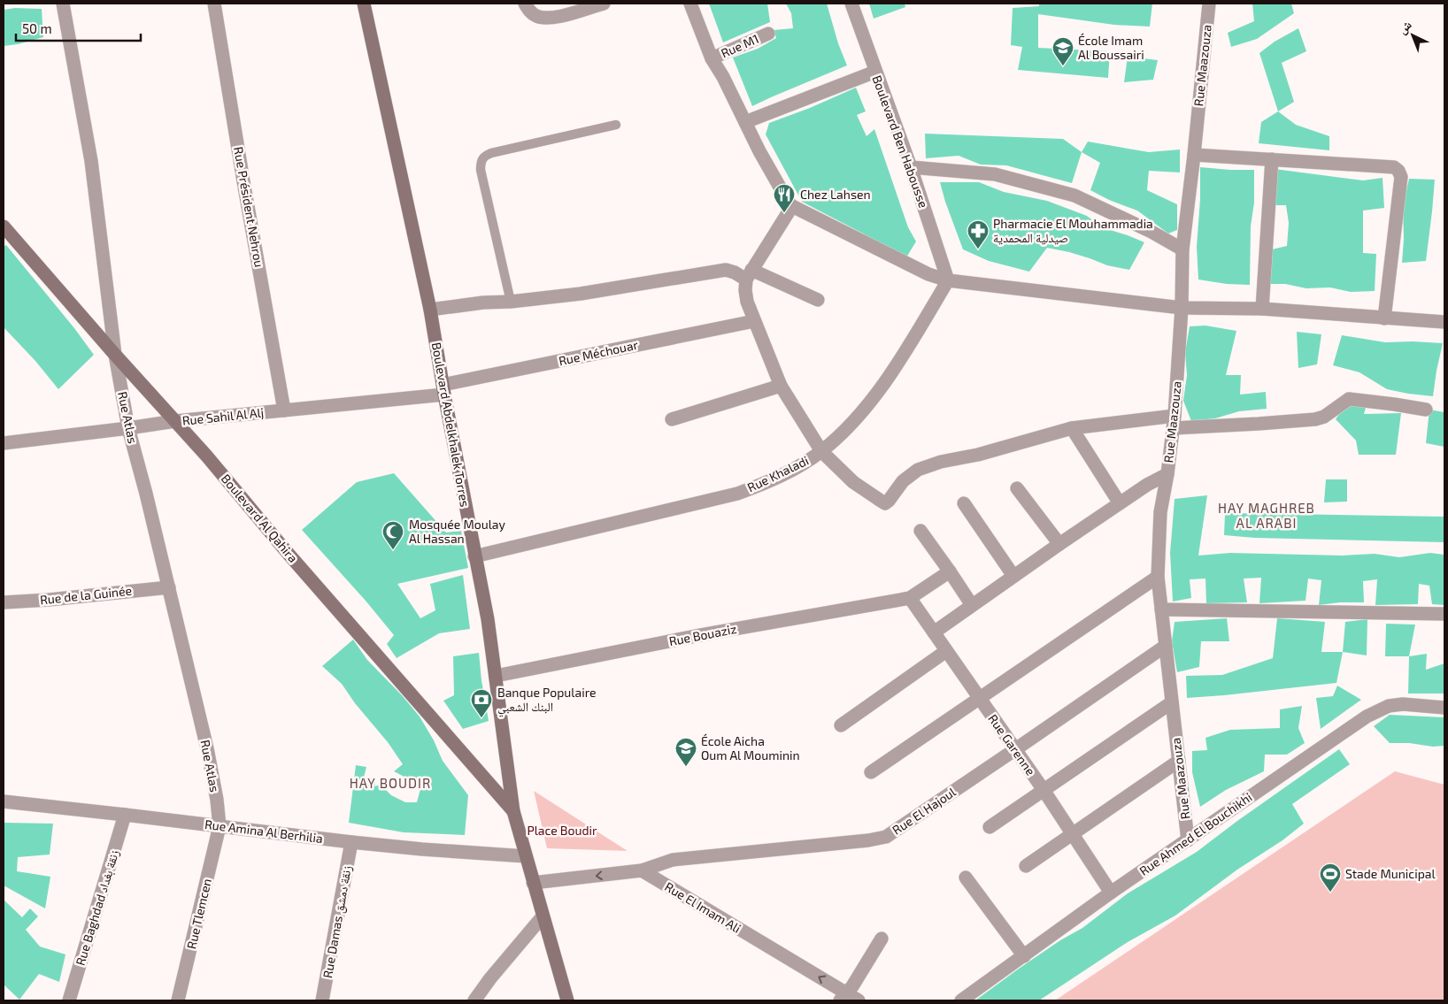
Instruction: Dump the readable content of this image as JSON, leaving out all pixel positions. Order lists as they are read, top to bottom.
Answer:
{
  "streets": {
    "main road": ["Boulevard Abdelkhalek Torres", "Boulevard Al Qahira"],
    "street": [
      "Rue M1",
      "Rue Maazouza",
      "Boulevard Ben Habousse",
      "Rue Président Nehrou",
      "Rue Méchouar",
      "Rue Sahil Al Alj",
      "Rue Atlas",
      "Rue Khaladi",
      "Rue de la Guinée",
      "Rue Bouaziz",
      "Rue Garenne",
      "Rue El Hajoul",
      "Rue Amina Al Berhilia",
      "Rue Ahmed El Bouchikhi",
      "Rue Baghdad زنقة بغداد",
      "Rue El Imam Ali",
      "Rue Tlemcen",
      "Rue Damas زنقة دمشق"
    ]
  },
  "crossings": [
    ["Rue Maazouza", "Rue El Hajoul"],
    ["Rue Maazouza", "Rue Ahmed El Bouchikhi"],
    ["Boulevard Ben Habousse", "Rue Khaladi"],
    ["Rue Président Nehrou", "Rue Sahil Al Alj"],
    ["Rue Méchouar", "Rue Sahil Al Alj"],
    ["Rue Méchouar", "Boulevard Abdelkhalek Torres"],
    ["Rue Sahil Al Alj", "Rue Atlas"],
    ["Rue Sahil Al Alj", "Boulevard Abdelkhalek Torres"],
    ["Rue Sahil Al Alj", "Boulevard Al Qahira"],
    ["Rue Atlas", "Boulevard Al Qahira"],
    ["Rue Atlas", "Rue de la Guinée"],
    ["Rue Atlas", "Rue Amina Al Berhilia"],
    ["Rue Atlas", "Rue Tlemcen"],
    ["Boulevard Abdelkhalek Torres", "Rue Khaladi"],
    ["Boulevard Abdelkhalek Torres", "Boulevard Al Qahira"],
    ["Boulevard Abdelkhalek Torres", "Rue Bouaziz"],
    ["Boulevard Abdelkhalek Torres", "Rue Amina Al Berhilia"],
    ["Rue Bouaziz", "Rue Garenne"],
    ["Rue Garenne", "Rue El Hajoul"],
    ["Rue Garenne", "Rue Ahmed El Bouchikhi"],
    ["Rue El Hajoul", "Rue El Imam Ali"],
    ["Rue Amina Al Berhilia", "Rue Baghdad زنقة بغداد"],
    ["Rue Amina Al Berhilia", "Rue Tlemcen"],
    ["Rue Amina Al Berhilia", "Rue Damas زنقة دمشق"]
  ],
  "one_way": ["Rue El Imam Ali"],
  "districts": ["HAY MAGHREB AL ARABI", "HAY BOUDIR"],
  "parks": ["Place Boudir"],
  "places": {
    "school or university": ["École Imam Al Boussairi", "École Aicha Oum Al Mouminin"],
    "restaurant": ["Chez Lahsen"],
    "pharmacy": ["Pharmacie El Mouhammadia صيدلية المحمدية"],
    "mosque": ["Mosquée Moulay Al Hassan"],
    "bank": ["Banque Populaire البنك الشعبي"],
    "sports": ["Stade Municipal"]
  },
  "scale_bar": "50 m",
  "north": "top left"
}
